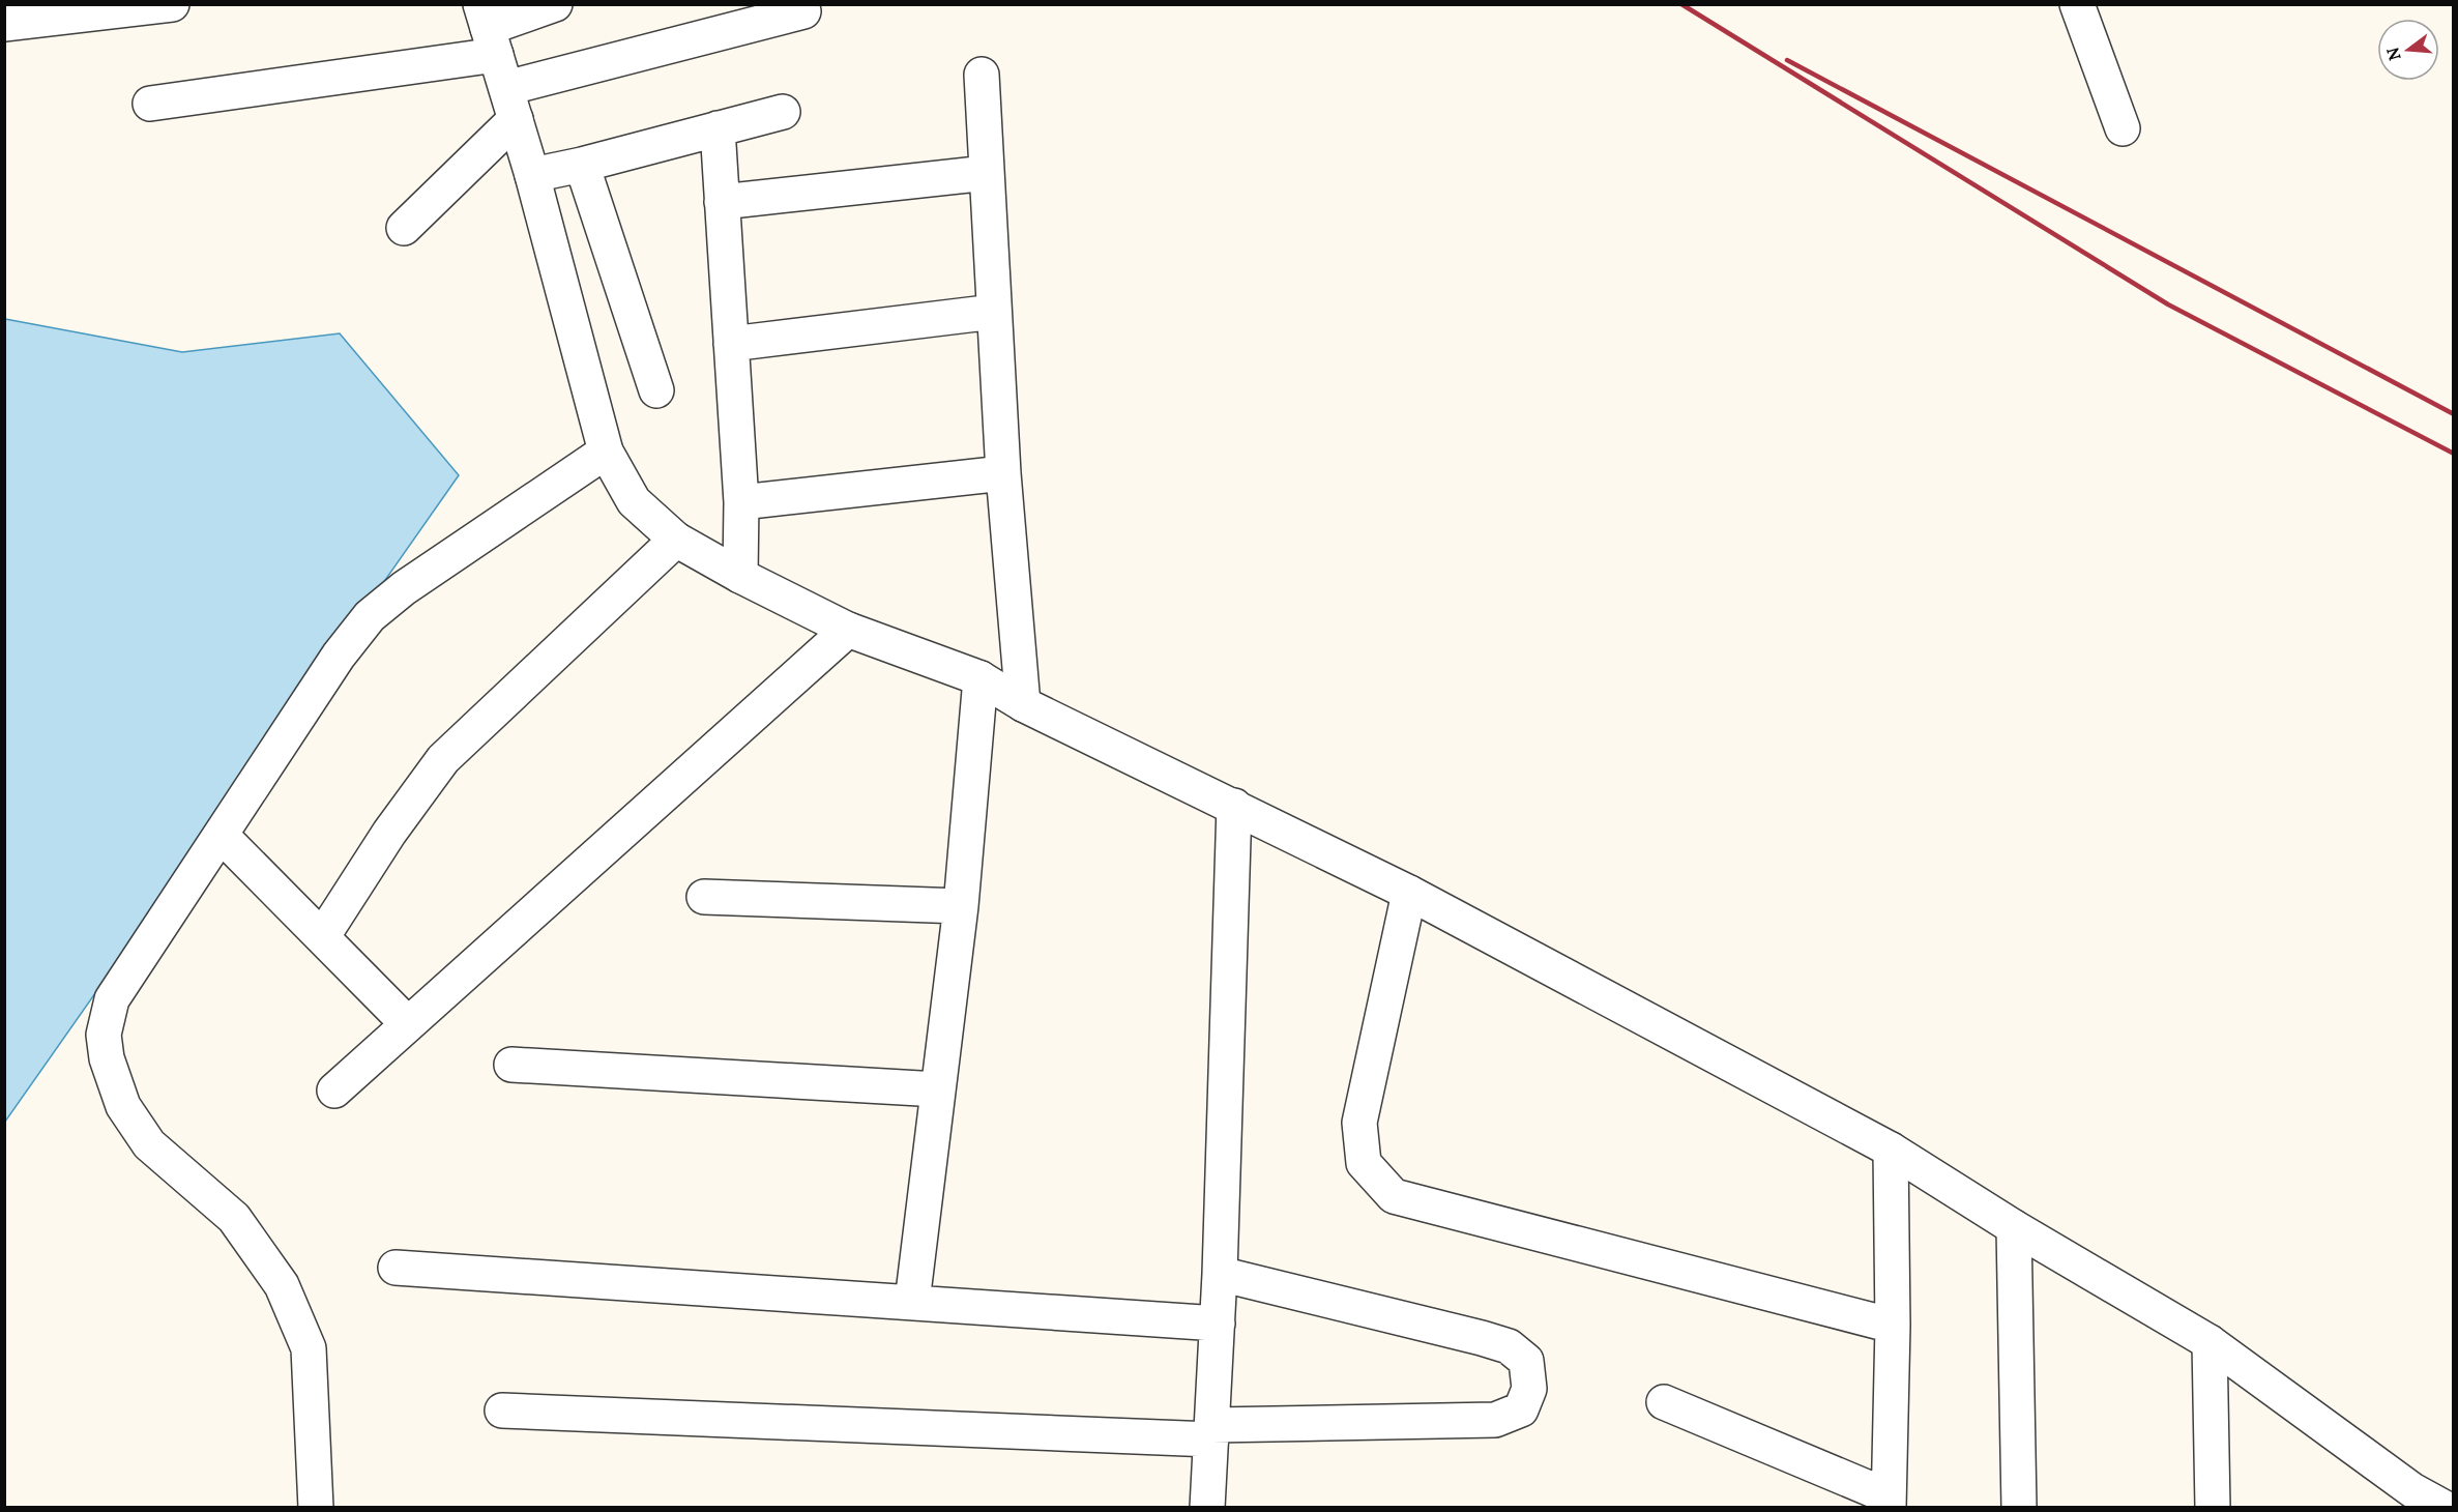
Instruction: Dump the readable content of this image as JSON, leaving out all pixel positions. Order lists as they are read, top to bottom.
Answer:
{
  "north": "left"
}
